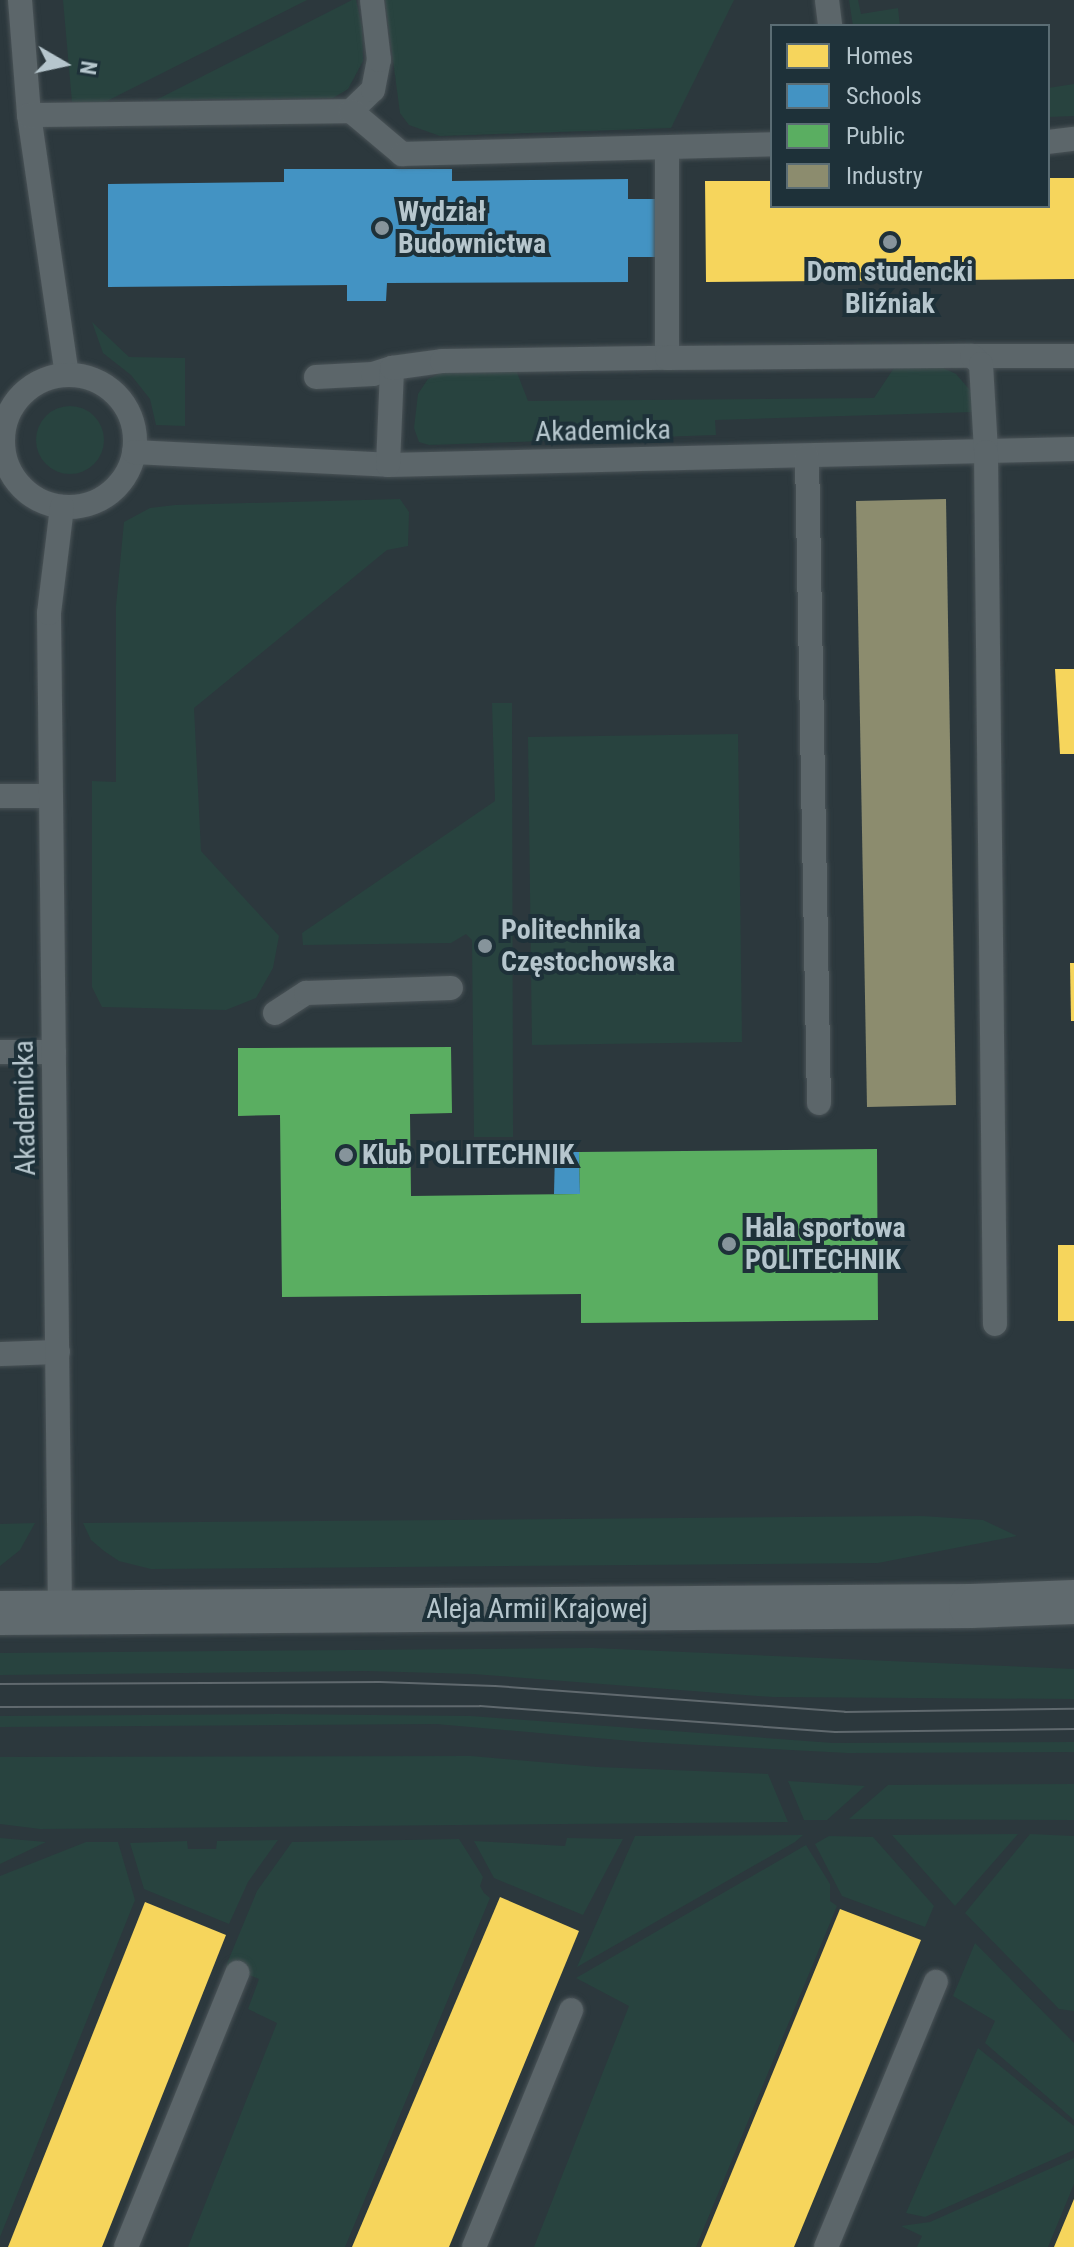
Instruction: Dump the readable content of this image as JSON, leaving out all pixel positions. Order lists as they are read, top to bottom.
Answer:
{
  "streets": {
    "main road": ["Aleja Armii Krajowej"],
    "lane": ["Akademicka"]
  },
  "crossings": [
    ["Akademicka", "Aleja Armii Krajowej"]
  ],
  "places": [
    "Wydział Budownictwa",
    "Dom studencki Bliźniak",
    "Politechnika Częstochowska",
    "Klub POLITECHNIK",
    "Hala sportowa POLITECHNIK"
  ],
  "legend": [
    "Homes",
    "Schools",
    "Public",
    "Industry"
  ],
  "north": "right"
}
